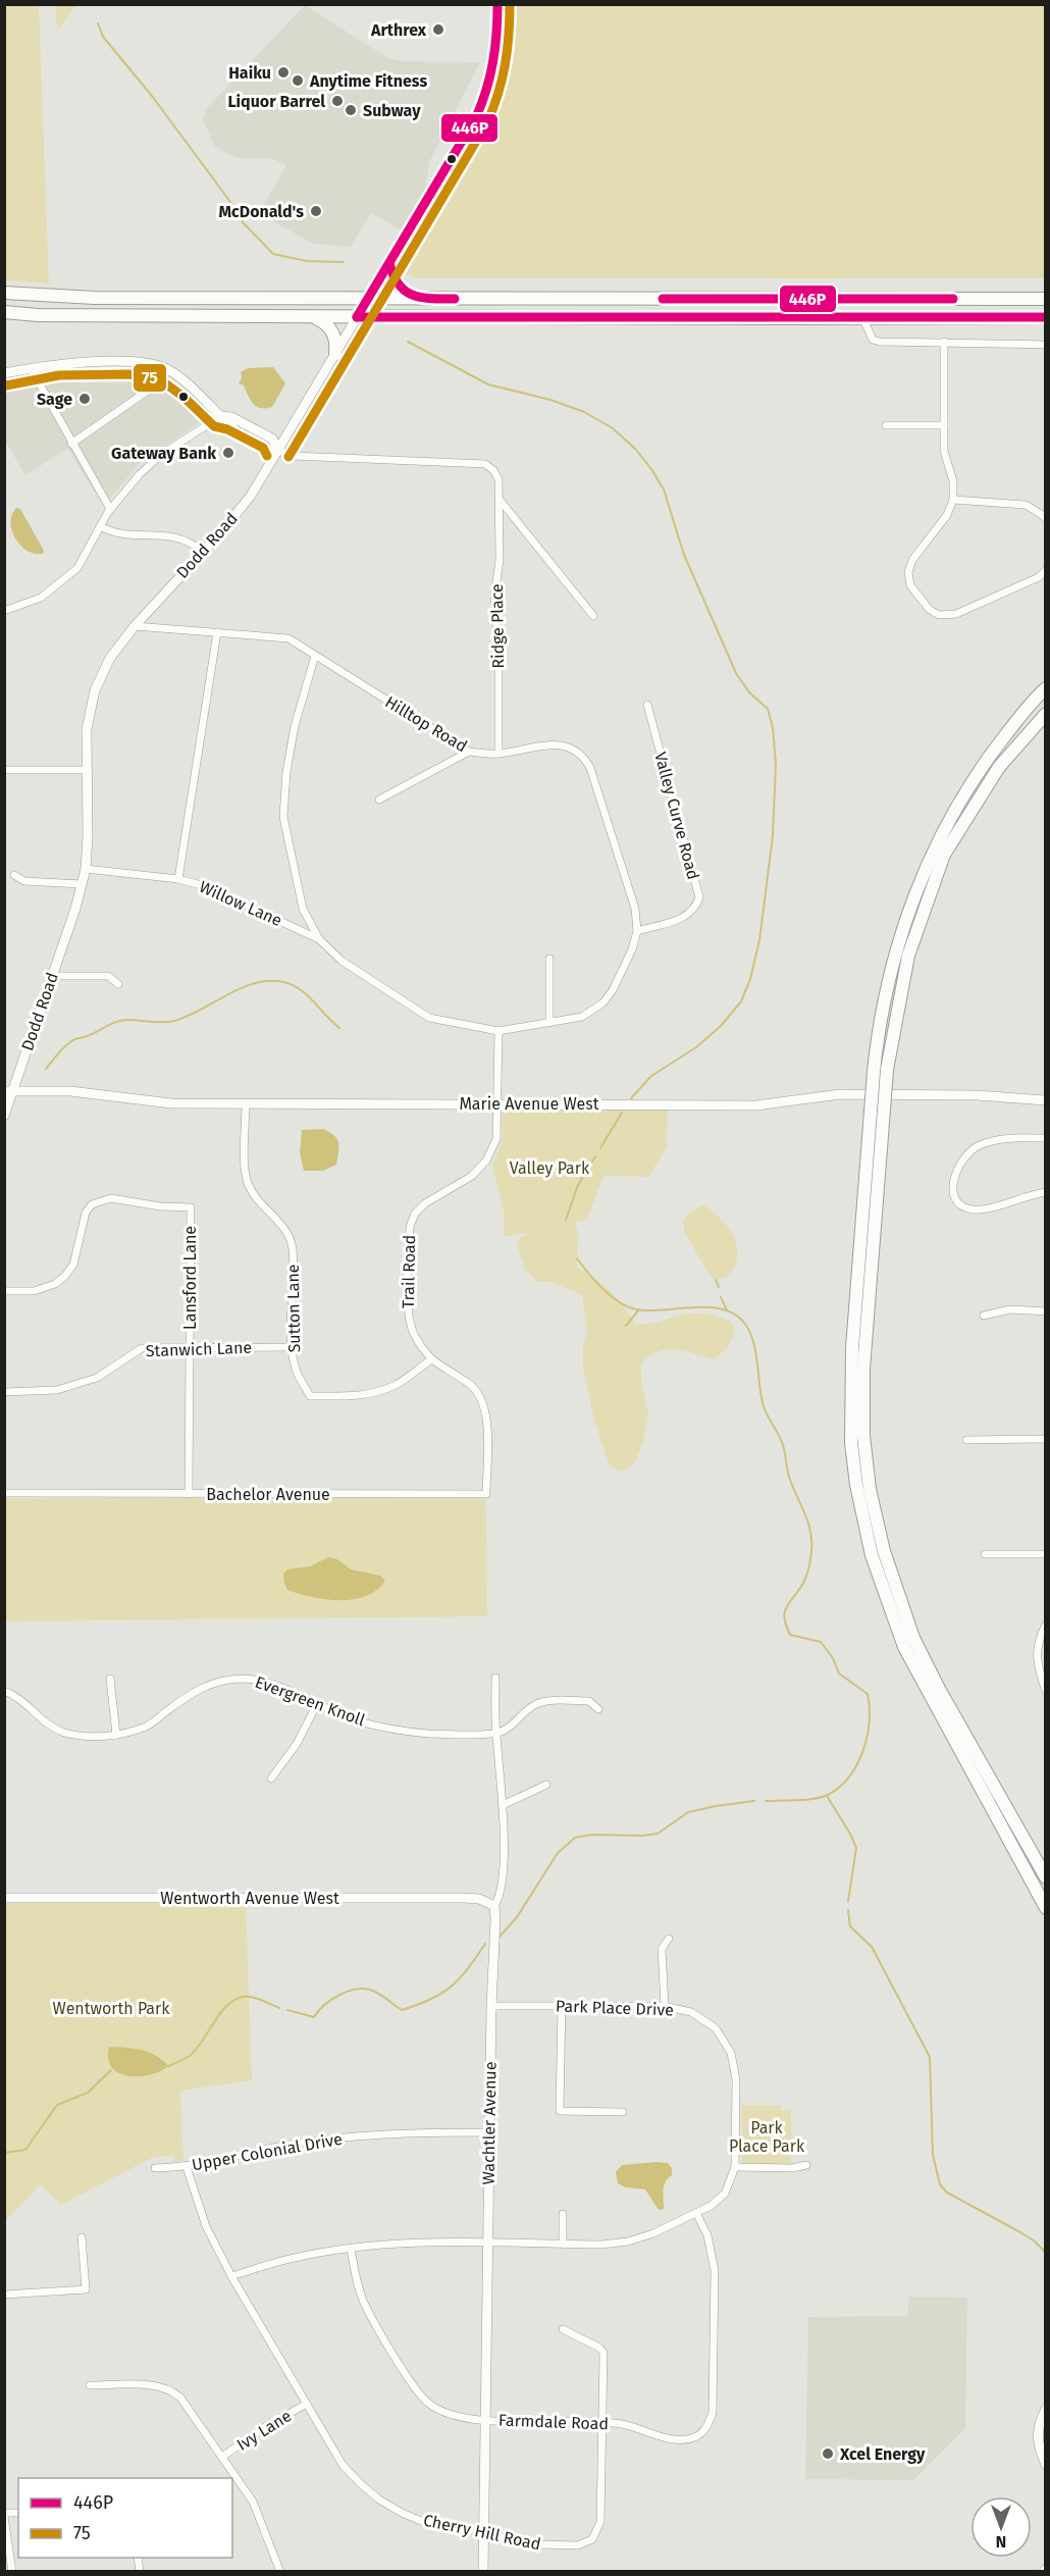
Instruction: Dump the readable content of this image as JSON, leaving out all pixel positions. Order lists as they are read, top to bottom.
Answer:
{
  "streets": {
    "street": [
      "Dodd Road",
      "Ridge Place",
      "Hilltop Road",
      "Valley Curve Road",
      "Willow Lane",
      "Marie Avenue West",
      "Trail Road",
      "Lansford Lane",
      "Sutton Lane",
      "Stanwich Lane",
      "Bachelor Avenue",
      "Evergreen Knoll",
      "Wentworth Avenue West",
      "Park Place Drive",
      "Wachtler Avenue",
      "Upper Colonial Drive",
      "Farmdale Road",
      "Ivy Lane",
      "Cherry Hill Road"
    ]
  },
  "crossings": [
    ["Dodd Road", "Ridge Place"],
    ["Dodd Road", "Hilltop Road"],
    ["Dodd Road", "Willow Lane"],
    ["Dodd Road", "Marie Avenue West"],
    ["Ridge Place", "Hilltop Road"],
    ["Hilltop Road", "Valley Curve Road"],
    ["Marie Avenue West", "Trail Road"],
    ["Marie Avenue West", "Sutton Lane"],
    ["Trail Road", "Sutton Lane"],
    ["Trail Road", "Bachelor Avenue"],
    ["Lansford Lane", "Stanwich Lane"],
    ["Lansford Lane", "Bachelor Avenue"],
    ["Sutton Lane", "Stanwich Lane"],
    ["Evergreen Knoll", "Wachtler Avenue"],
    ["Wentworth Avenue West", "Wachtler Avenue"],
    ["Park Place Drive", "Wachtler Avenue"],
    ["Park Place Drive", "Farmdale Road"],
    ["Park Place Drive", "Cherry Hill Road"],
    ["Wachtler Avenue", "Upper Colonial Drive"],
    ["Wachtler Avenue", "Farmdale Road"],
    ["Wachtler Avenue", "Cherry Hill Road"],
    ["Upper Colonial Drive", "Cherry Hill Road"],
    ["Farmdale Road", "Cherry Hill Road"],
    ["Ivy Lane", "Cherry Hill Road"]
  ],
  "parks": ["Valley Park", "Wentworth Park", "Park Place Park"],
  "places": [
    "Arthrex",
    "Haiku",
    "Anytime Fitness",
    "Liquor Barrel",
    "Subway",
    "McDonald's",
    "Sage",
    "Gateway Bank",
    "Xcel Energy"
  ],
  "lines": ["transit line 446P", "transit line 75"],
  "legend": ["446P", "75"],
  "north": "bottom"
}
